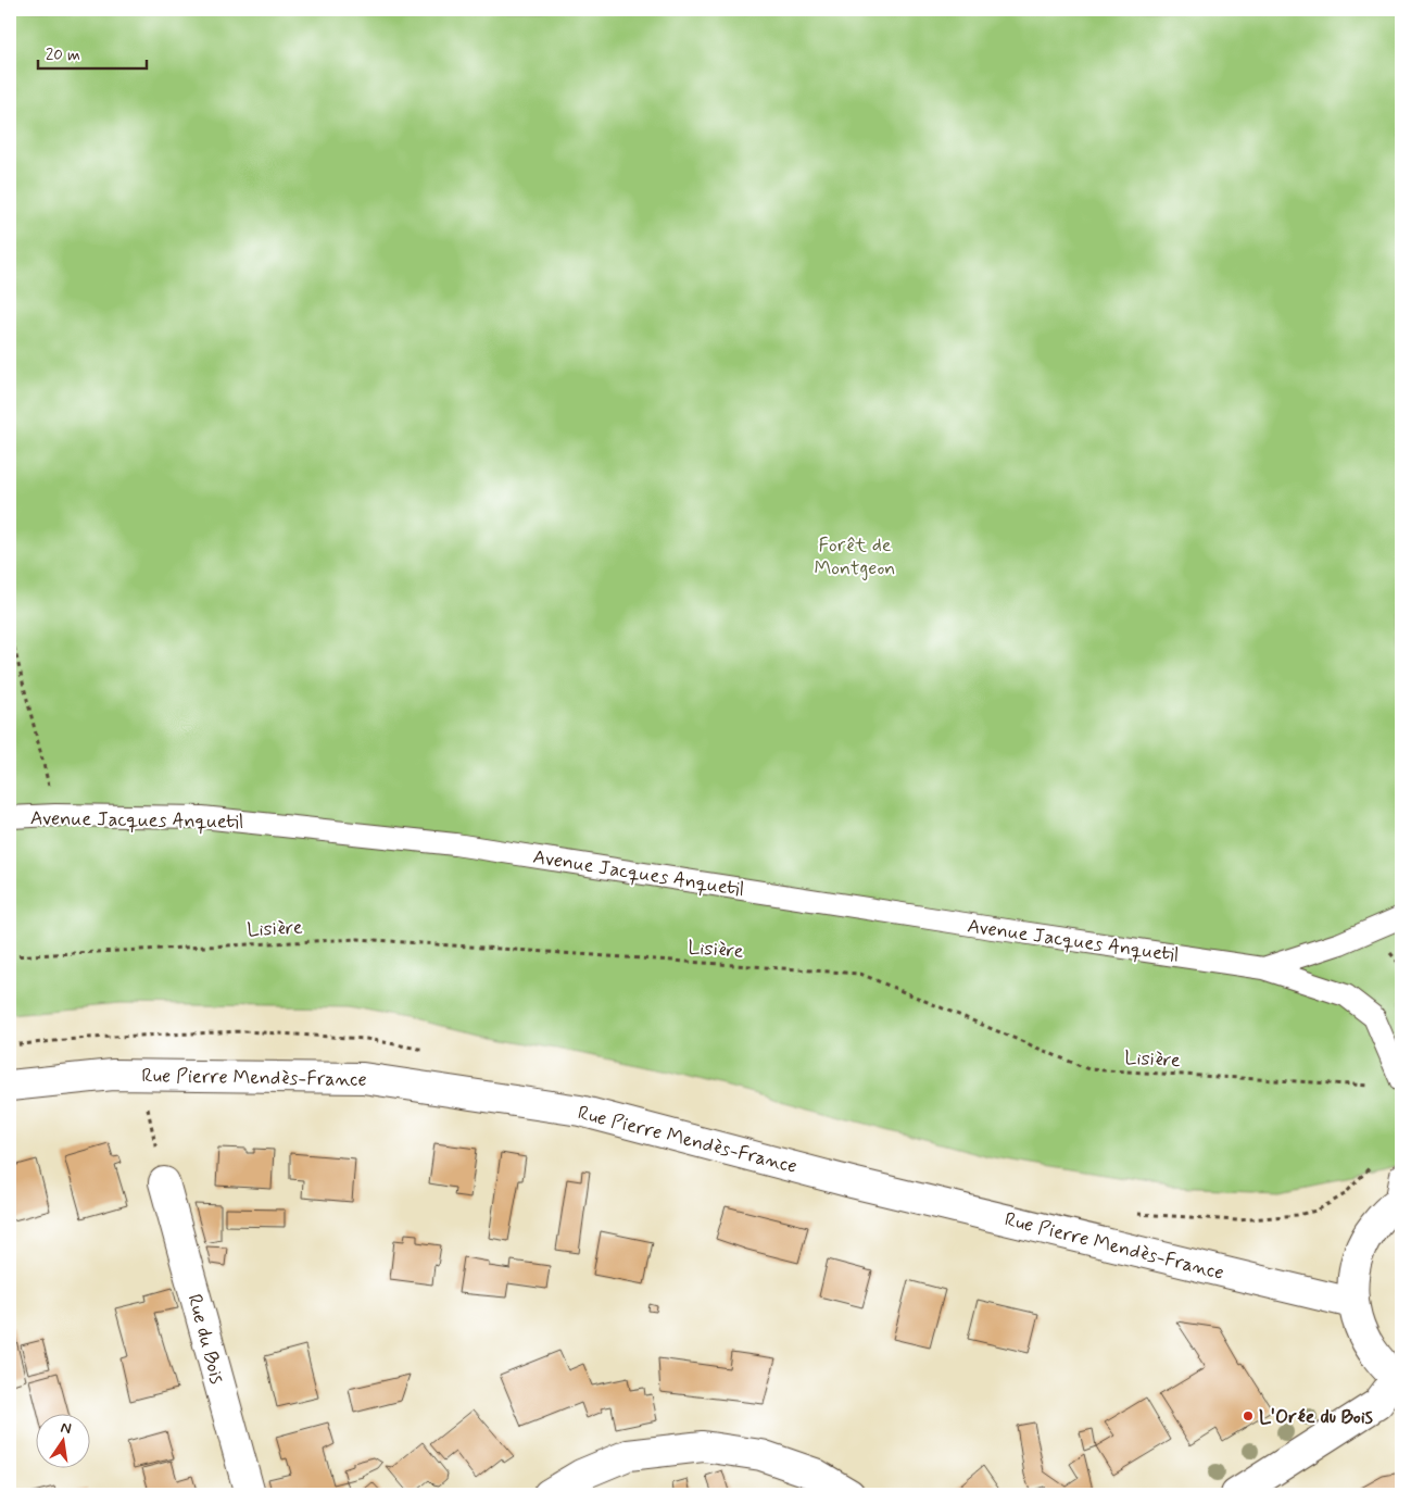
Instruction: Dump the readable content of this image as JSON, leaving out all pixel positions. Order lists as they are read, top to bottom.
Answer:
{
  "streets": {
    "main road": ["Rue Pierre Mendès-France", "Rue du Bois"],
    "lane": ["Avenue Jacques Anquetil"],
    "path": ["Lisière"]
  },
  "parks": ["Forêt de Montgeon"],
  "places": ["L'Orée du Bois"],
  "scale_bar": "20 m",
  "north": "top"
}
